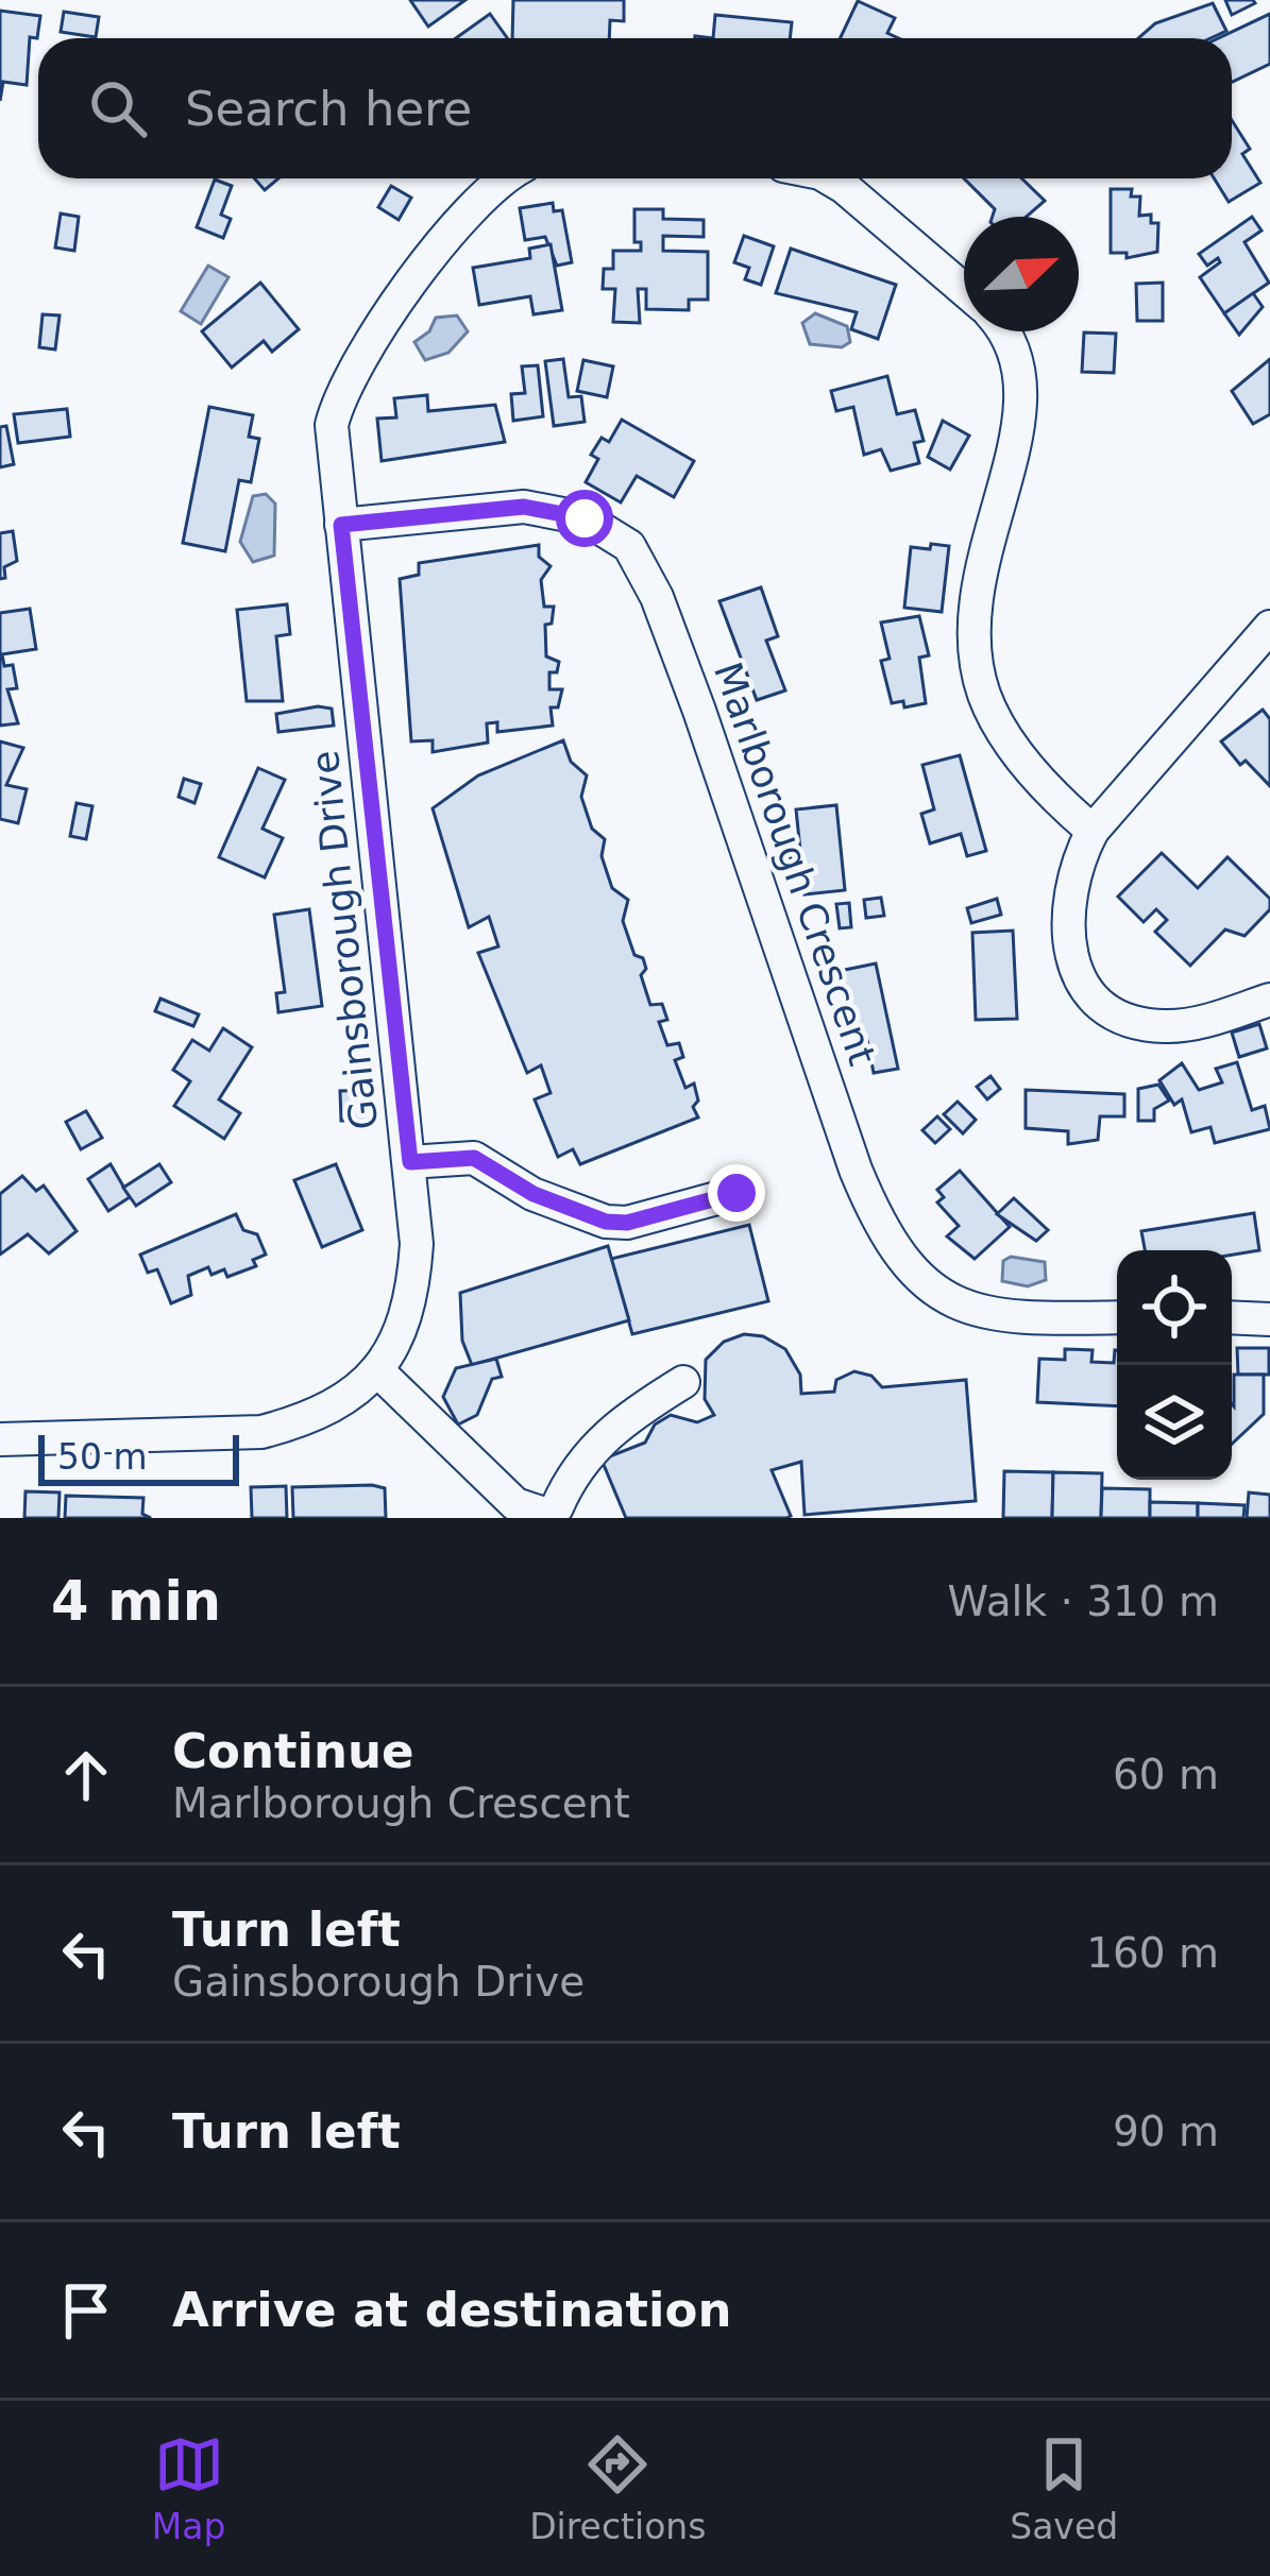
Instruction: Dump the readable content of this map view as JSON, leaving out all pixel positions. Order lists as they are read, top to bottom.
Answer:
{
  "streets": {
    "street": ["Marlborough Crescent", "Gainsborough Drive"]
  },
  "crossings": [
    ["Marlborough Crescent", "Gainsborough Drive"]
  ],
  "scale_bar": "50 m",
  "north": "top right",
  "page": {
    "search": "Search here",
    "scale": "50 m",
    "heading": ["4 min", "Walk · 310 m"],
    "list": [
      ["Continue", "Marlborough Crescent", "60 m"],
      ["Turn left", "Gainsborough Drive", "160 m"],
      ["Turn left", "90 m"],
      "Arrive at destination"
    ],
    "nav": ["Map", "Directions", "Saved"]
  }
}
